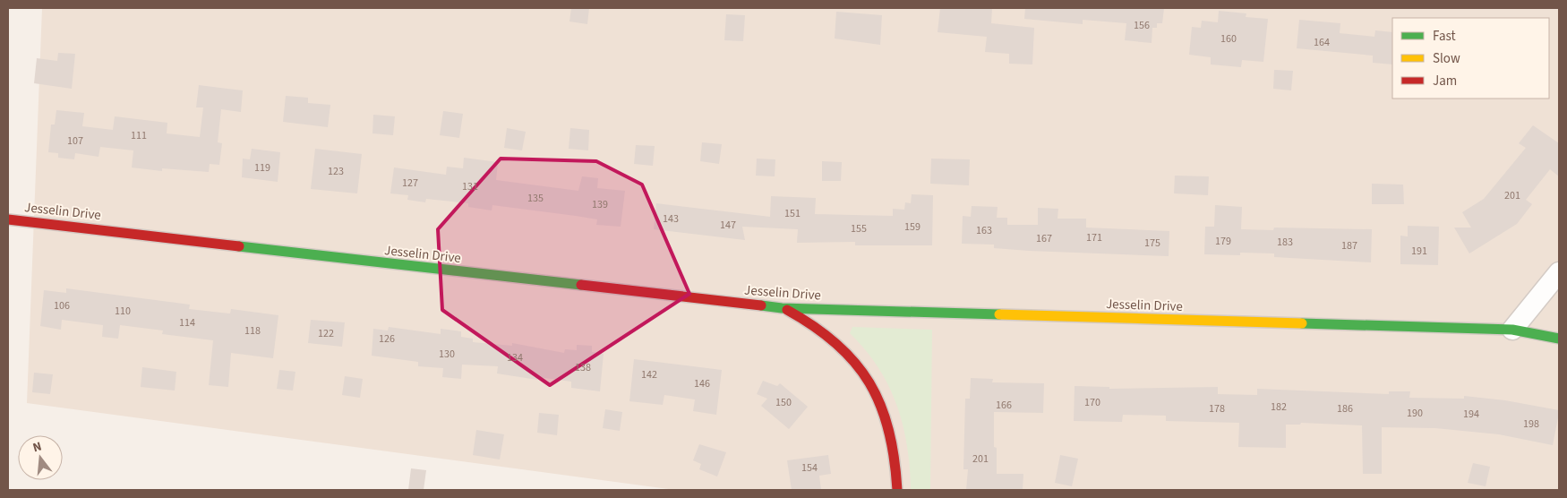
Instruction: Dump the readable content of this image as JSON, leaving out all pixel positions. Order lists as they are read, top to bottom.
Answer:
{
  "streets": {
    "street": ["Jesselin Drive"]
  },
  "house_numbers": [
    "156",
    "160",
    "164",
    "111",
    "107",
    "119",
    "123",
    "127",
    "131",
    "201",
    "135",
    "139",
    "151",
    "143",
    "147",
    "159",
    "155",
    "163",
    "171",
    "167",
    "179",
    "183",
    "175",
    "187",
    "191",
    "106",
    "110",
    "114",
    "118",
    "122",
    "126",
    "130",
    "134",
    "138",
    "142",
    "146",
    "150",
    "170",
    "166",
    "182",
    "178",
    "186",
    "190",
    "194",
    "198",
    "201",
    "154"
  ],
  "legend": ["Fast", "Slow", "Jam"],
  "north": "top"
}
